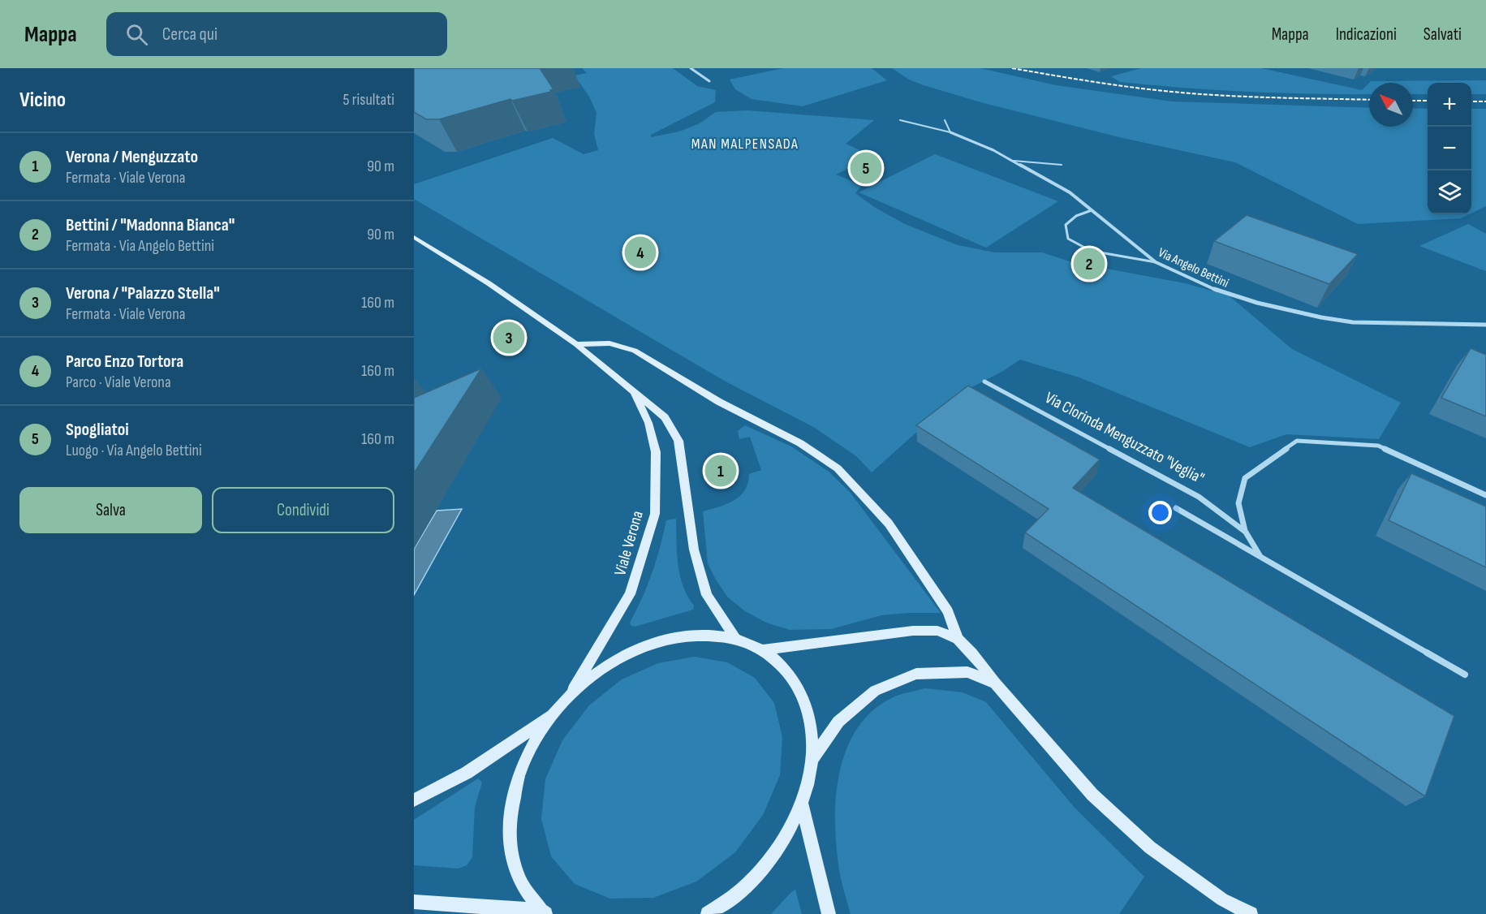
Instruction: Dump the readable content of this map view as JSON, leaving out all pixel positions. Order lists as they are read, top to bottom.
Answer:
{
  "streets": {
    "main road": ["Viale Verona"],
    "street": ["Via Angelo Bettini", "Via Clorinda Menguzzato \"Veglia\""]
  },
  "districts": ["MAN MALPENSADA"],
  "north": "top left",
  "page": {
    "header": "Mappa",
    "search": "Cerca qui",
    "nav": ["Mappa", "Indicazioni", "Salvati"],
    "heading": ["Vicino", "5 risultati"],
    "map_buttons": ["+", "−"],
    "list": [
      {
        "mark": "1",
        "name": "Verona / Menguzzato",
        "note": "Fermata · Viale Verona",
        "value": "90 m"
      },
      {
        "mark": "2",
        "name": "Bettini / \"Madonna Bianca\"",
        "note": "Fermata · Via Angelo Bettini",
        "value": "90 m"
      },
      {
        "mark": "3",
        "name": "Verona / \"Palazzo Stella\"",
        "note": "Fermata · Viale Verona",
        "value": "160 m"
      },
      {
        "mark": "4",
        "name": "Parco Enzo Tortora",
        "note": "Parco · Viale Verona",
        "value": "160 m"
      },
      {
        "mark": "5",
        "name": "Spogliatoi",
        "note": "Luogo · Via Angelo Bettini",
        "value": "160 m"
      }
    ],
    "pins": [
      "5",
      "4",
      "2",
      "3",
      "1"
    ],
    "buttons": ["Salva", "Condividi"]
  }
}
